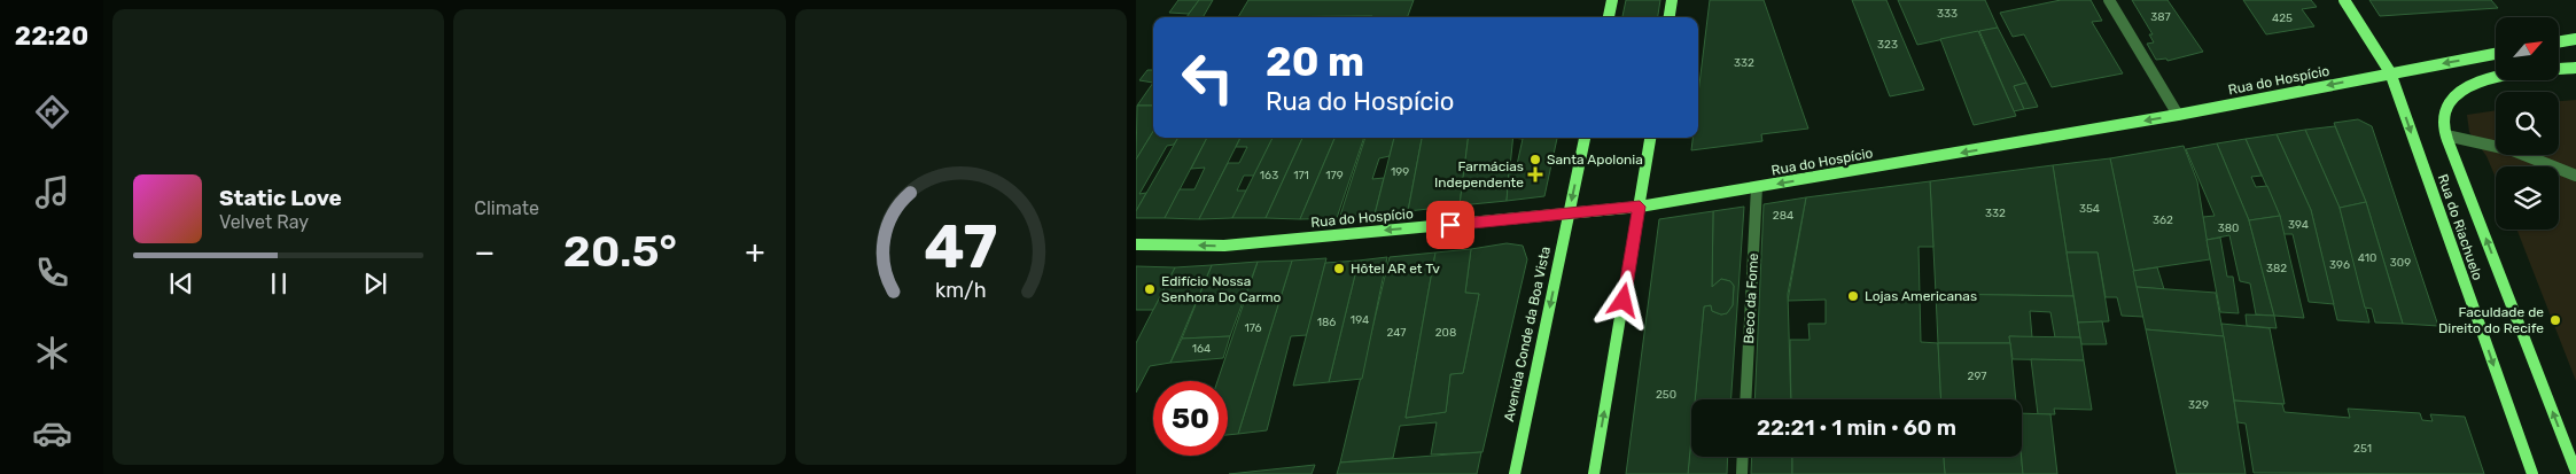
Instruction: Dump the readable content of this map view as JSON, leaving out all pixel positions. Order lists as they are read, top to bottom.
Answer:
{
  "streets": {
    "main road": ["Rua do Hospício", "Rua do Riachuelo", "Avenida Conde da Boa Vista"],
    "street": ["Beco da Fome"]
  },
  "crossings": [
    ["Rua do Hospício", "Rua do Riachuelo"],
    ["Rua do Hospício", "Beco da Fome"],
    ["Rua do Hospício", "Avenida Conde da Boa Vista"]
  ],
  "one_way": ["Rua do Hospício"],
  "places": {
    "other": [
      "Santa Apolonia",
      "Hôtel AR et Tv",
      "Edifício Nossa Senhora Do Carmo",
      "Lojas Americanas",
      "Faculdade de Direito do Recife"
    ],
    "health": ["Farmácias Independente"]
  },
  "house_numbers": [
    "333",
    "387",
    "425",
    "323",
    "332",
    "199",
    "163",
    "171",
    "179",
    "354",
    "332",
    "284",
    "362",
    "394",
    "380",
    "410",
    "309",
    "396",
    "382",
    "194",
    "186",
    "176",
    "247",
    "208",
    "164",
    "297",
    "250",
    "329",
    "251"
  ],
  "north": "top right",
  "page": {
    "tabs": "22:20",
    "tile": "Climate",
    "turn": ["20 m", "Rua do Hospício"],
    "song": ["Static Love", "Velvet Ray"],
    "heat": ["−", "20.5°", "+"],
    "limit": "50",
    "trip": "22:21 · 1 min · 60 m",
    "gauge": ["47", "km/h"]
  }
}
